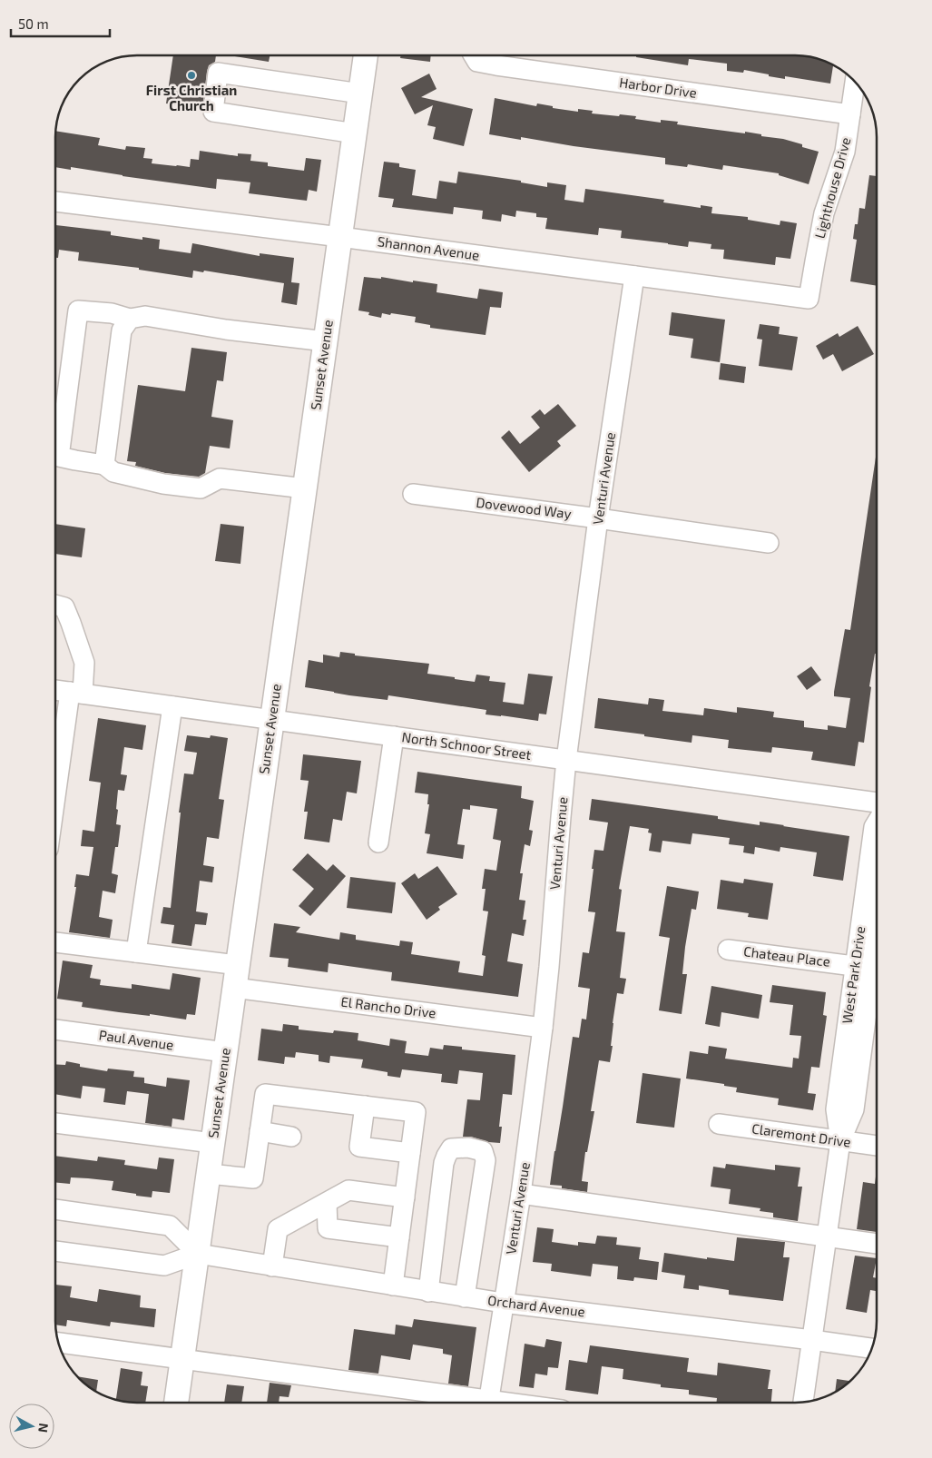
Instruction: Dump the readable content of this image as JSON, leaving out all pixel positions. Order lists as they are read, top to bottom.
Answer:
{
  "streets": {
    "main road": ["Sunset Avenue"],
    "street": [
      "Harbor Drive",
      "Lighthouse Drive",
      "Shannon Avenue",
      "Venturi Avenue",
      "Dovewood Way",
      "North Schnoor Street",
      "Chateau Place",
      "West Park Drive",
      "El Rancho Drive",
      "Paul Avenue",
      "Claremont Drive",
      "Orchard Avenue"
    ]
  },
  "crossings": [
    ["Harbor Drive", "Lighthouse Drive"],
    ["Lighthouse Drive", "Shannon Avenue"],
    ["Shannon Avenue", "Sunset Avenue"],
    ["Shannon Avenue", "Venturi Avenue"],
    ["Sunset Avenue", "North Schnoor Street"],
    ["Sunset Avenue", "El Rancho Drive"],
    ["Sunset Avenue", "Paul Avenue"],
    ["Sunset Avenue", "Orchard Avenue"],
    ["Venturi Avenue", "Dovewood Way"],
    ["Venturi Avenue", "North Schnoor Street"],
    ["Venturi Avenue", "El Rancho Drive"],
    ["Venturi Avenue", "Orchard Avenue"],
    ["Chateau Place", "West Park Drive"],
    ["West Park Drive", "Claremont Drive"],
    ["West Park Drive", "Orchard Avenue"]
  ],
  "places": ["First Christian Church"],
  "scale_bar": "50 m",
  "north": "right"
}
